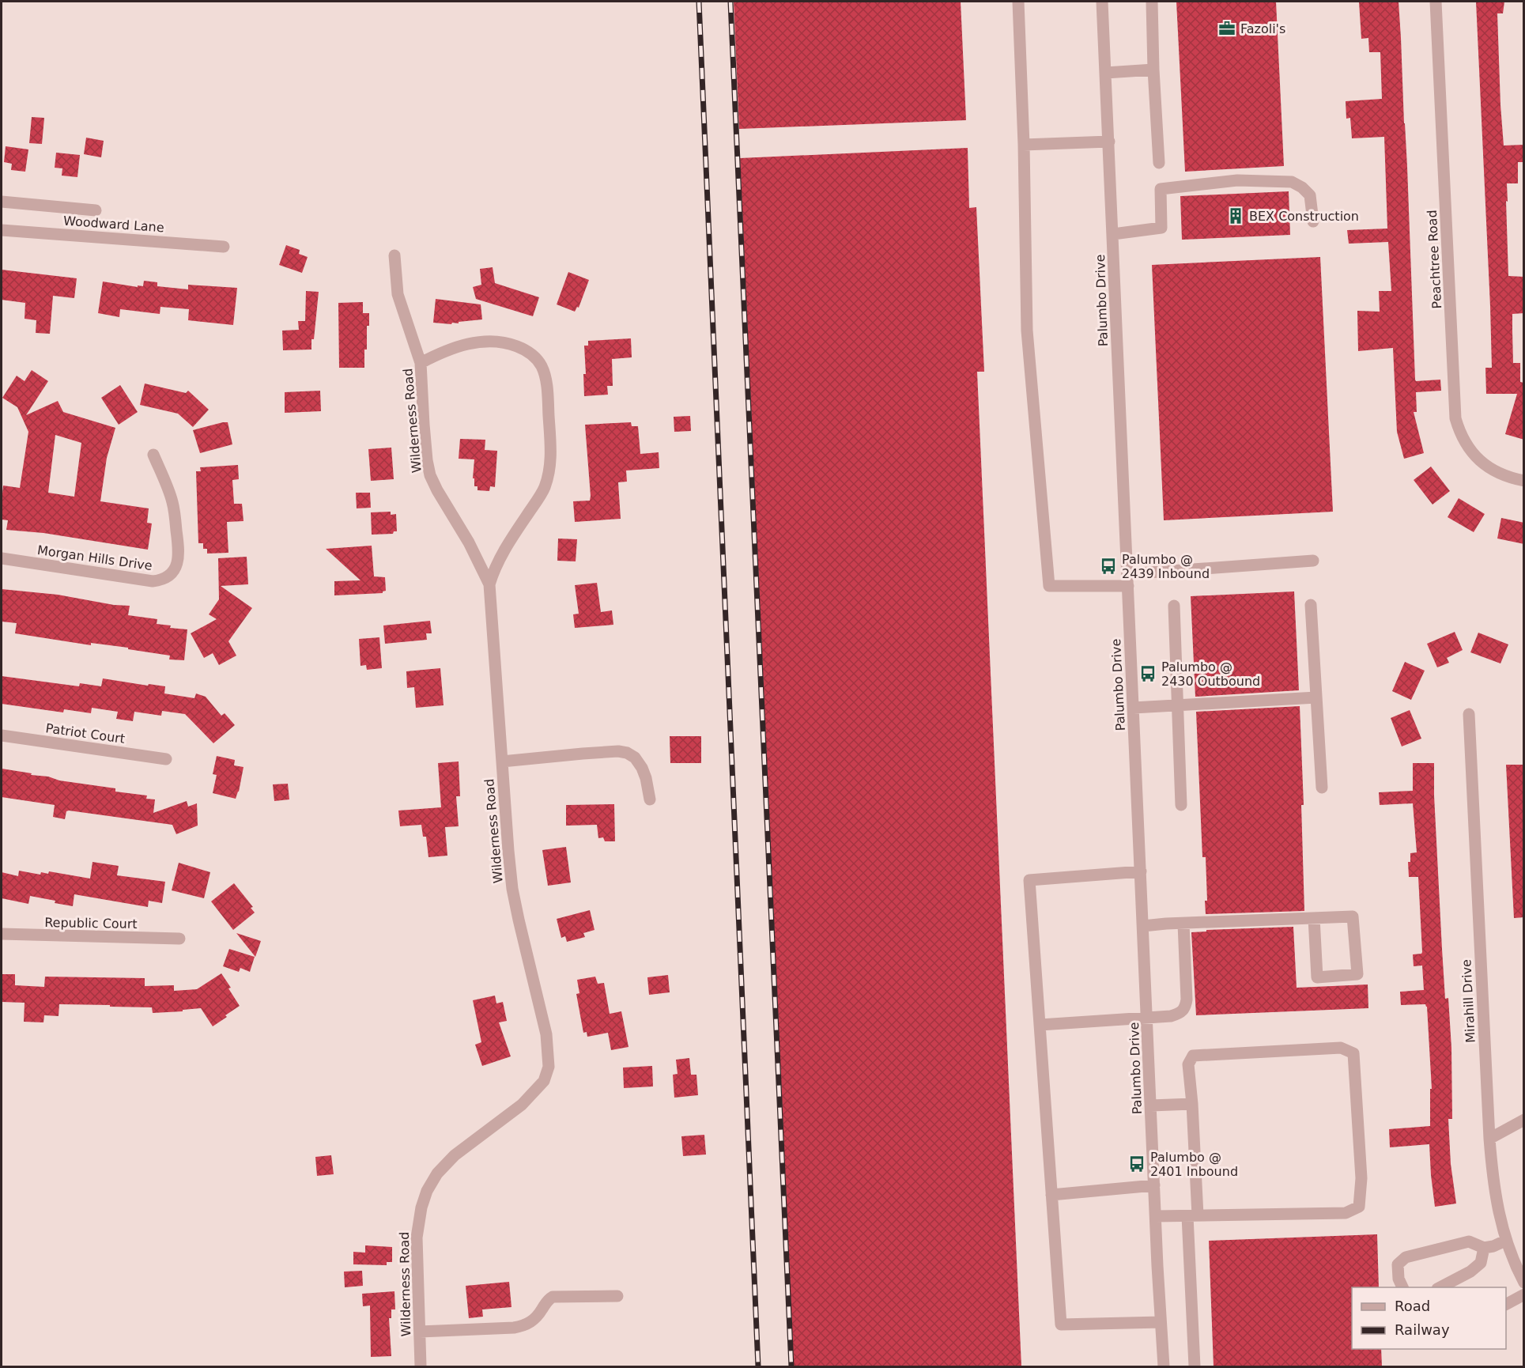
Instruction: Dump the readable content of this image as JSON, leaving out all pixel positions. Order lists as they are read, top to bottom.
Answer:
{
  "streets": {
    "street": [
      "Woodward Lane",
      "Peachtree Road",
      "Palumbo Drive",
      "Wilderness Road",
      "Morgan Hills Drive",
      "Patriot Court",
      "Republic Court",
      "Mirahill Drive"
    ]
  },
  "places": {
    "office": ["Fazoli's"],
    "building": ["BEX Construction"],
    "bus stop": ["Palumbo @ 2439 Inbound", "Palumbo @ 2430 Outbound", "Palumbo @ 2401 Inbound"]
  },
  "legend": ["Road", "Railway"]
}
